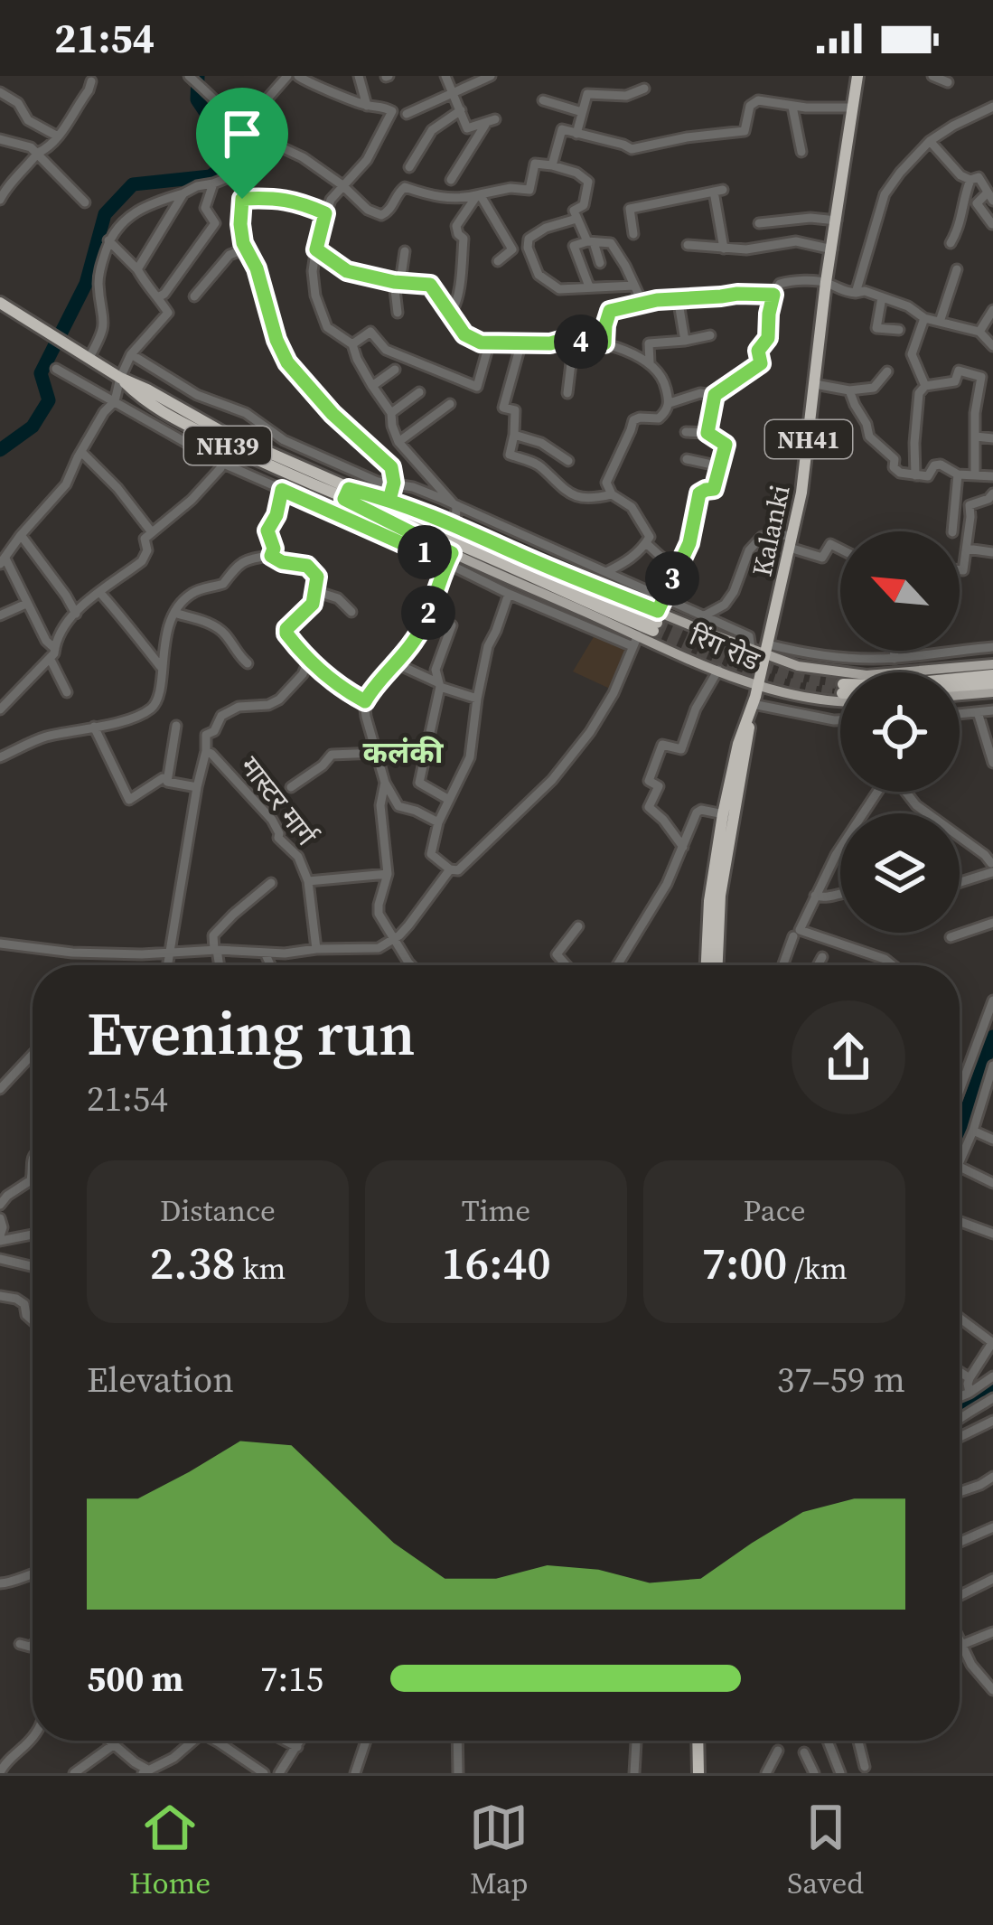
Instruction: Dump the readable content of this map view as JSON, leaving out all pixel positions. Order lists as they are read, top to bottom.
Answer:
{
  "streets": {
    "highway": ["NH41", "NH39", "Kalanki"],
    "main road": ["रिंग रोड"],
    "street": ["मास्टर मार्ग"]
  },
  "crossings": [
    ["NH41", "Kalanki"],
    ["NH41", "रिंग रोड"],
    ["NH39", "रिंग रोड"]
  ],
  "districts": ["कलंकी"],
  "north": "top left",
  "page": {
    "status": "21:54",
    "pins": [
      "4",
      "1",
      "3",
      "2"
    ],
    "heading": ["Evening run", "21:54"],
    "stats": [
      ["Distance", "2.38 km"],
      ["Time", "16:40"],
      ["Pace", "7:00 /km"]
    ],
    "chart": ["Elevation", "37–59 m"],
    "list": [
      {
        "name": "500 m",
        "note": "7:15"
      }
    ],
    "tabs": ["Home", "Map", "Saved"]
  }
}
